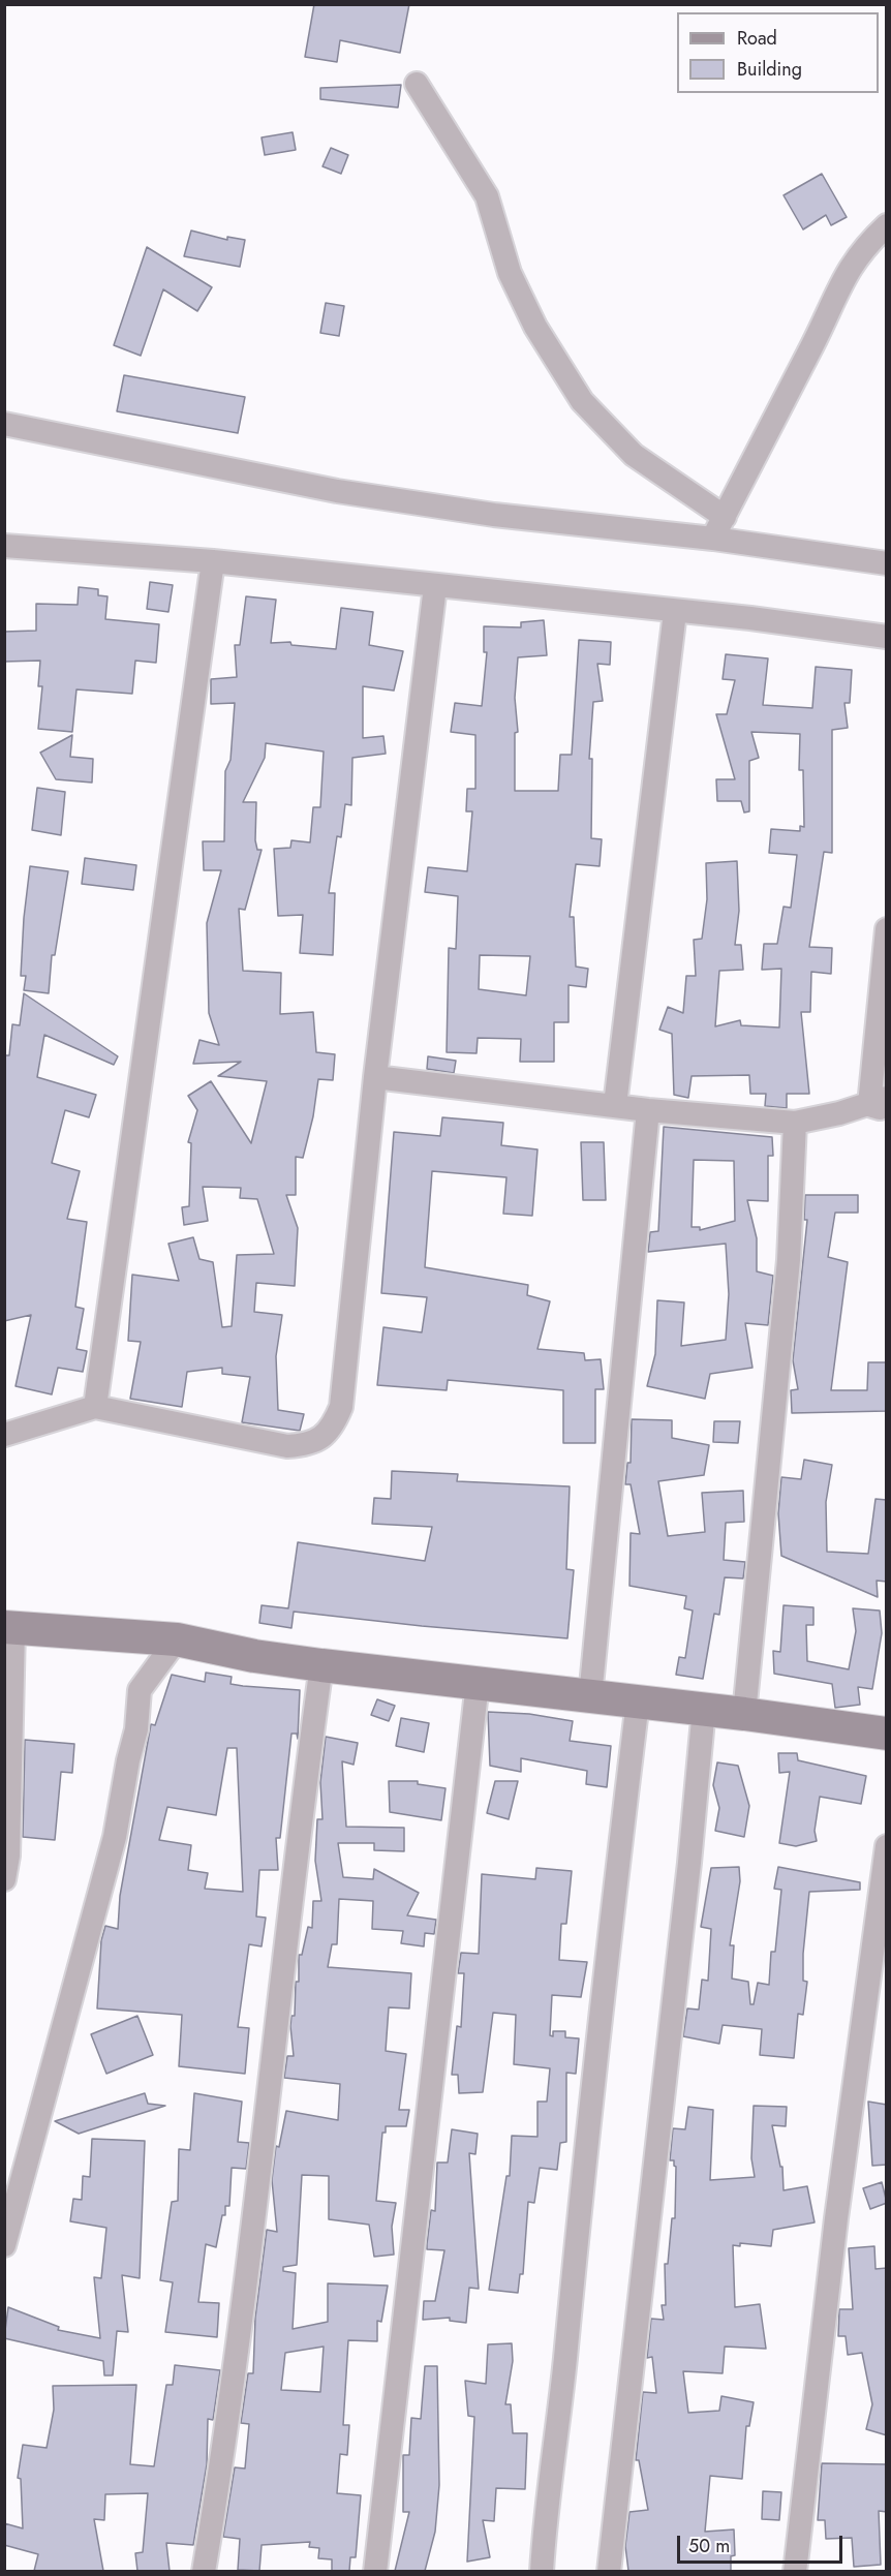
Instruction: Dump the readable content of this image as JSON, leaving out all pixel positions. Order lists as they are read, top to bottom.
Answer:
{
  "legend": ["Road", "Building"],
  "scale_bar": "50 m"
}
